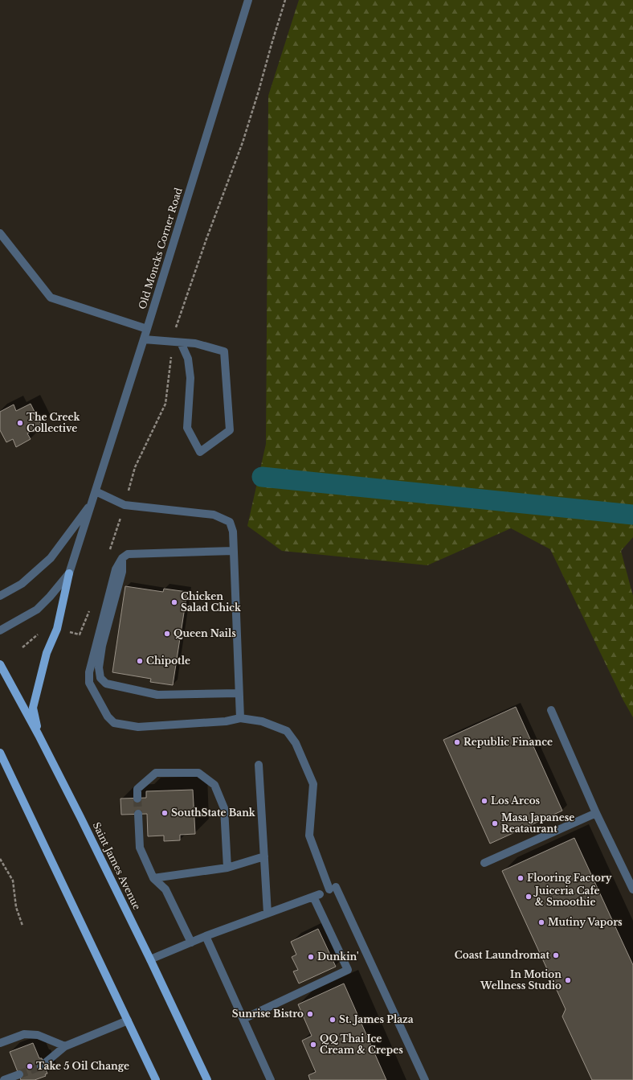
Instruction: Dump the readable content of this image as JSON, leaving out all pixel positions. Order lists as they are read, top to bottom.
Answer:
{
  "streets": {
    "main road": ["Saint James Avenue"],
    "street": ["Old Moncks Corner Road"]
  },
  "places": [
    "The Creek Collective",
    "Chicken Salad Chick",
    "Queen Nails",
    "Chipotle",
    "Republic Finance",
    "Los Arcos",
    "SouthState Bank",
    "Masa Japanese Reataurant",
    "Flooring Factory",
    "Juiceria Cafe & Smoothie",
    "Mutiny Vapors",
    "Coast Laundromat",
    "Dunkin'",
    "In Motion Wellness Studio",
    "Sunrise Bistro",
    "St. James Plaza",
    "QQ Thai Ice Cream & Crepes",
    "Take 5 Oil Change"
  ]
}
